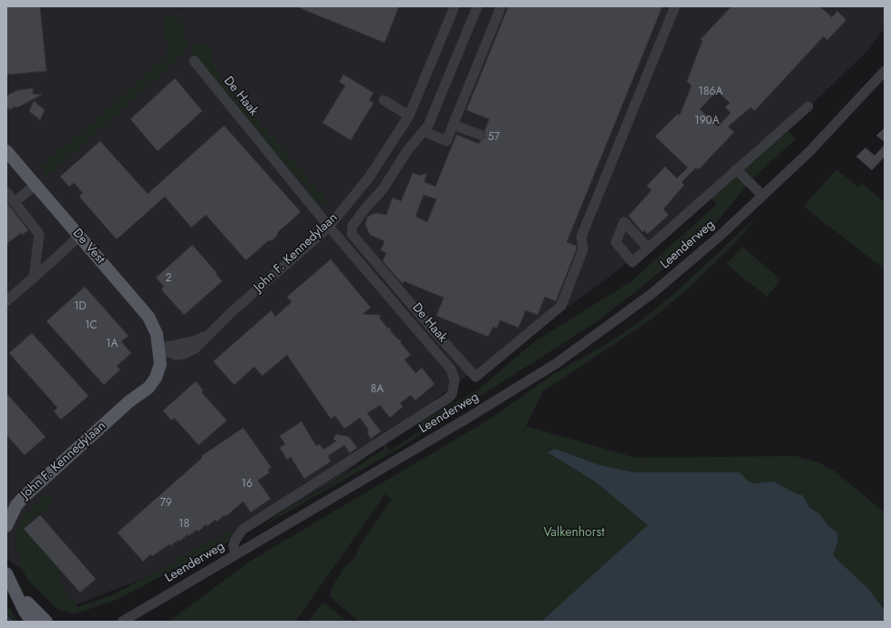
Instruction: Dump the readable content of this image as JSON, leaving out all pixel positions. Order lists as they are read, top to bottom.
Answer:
{
  "streets": {
    "main road": ["De Vest", "John F. Kennedylaan"],
    "street": ["De Haak", "Leenderweg"]
  },
  "crossings": [
    ["De Haak", "Leenderweg"],
    ["De Haak", "John F. Kennedylaan"],
    ["De Vest", "John F. Kennedylaan"]
  ],
  "parks": ["Valkenhorst"],
  "house_numbers": [
    "186A",
    "190A",
    "57",
    "2",
    "1D",
    "1C",
    "1A",
    "8A",
    "16",
    "79",
    "18"
  ]
}
